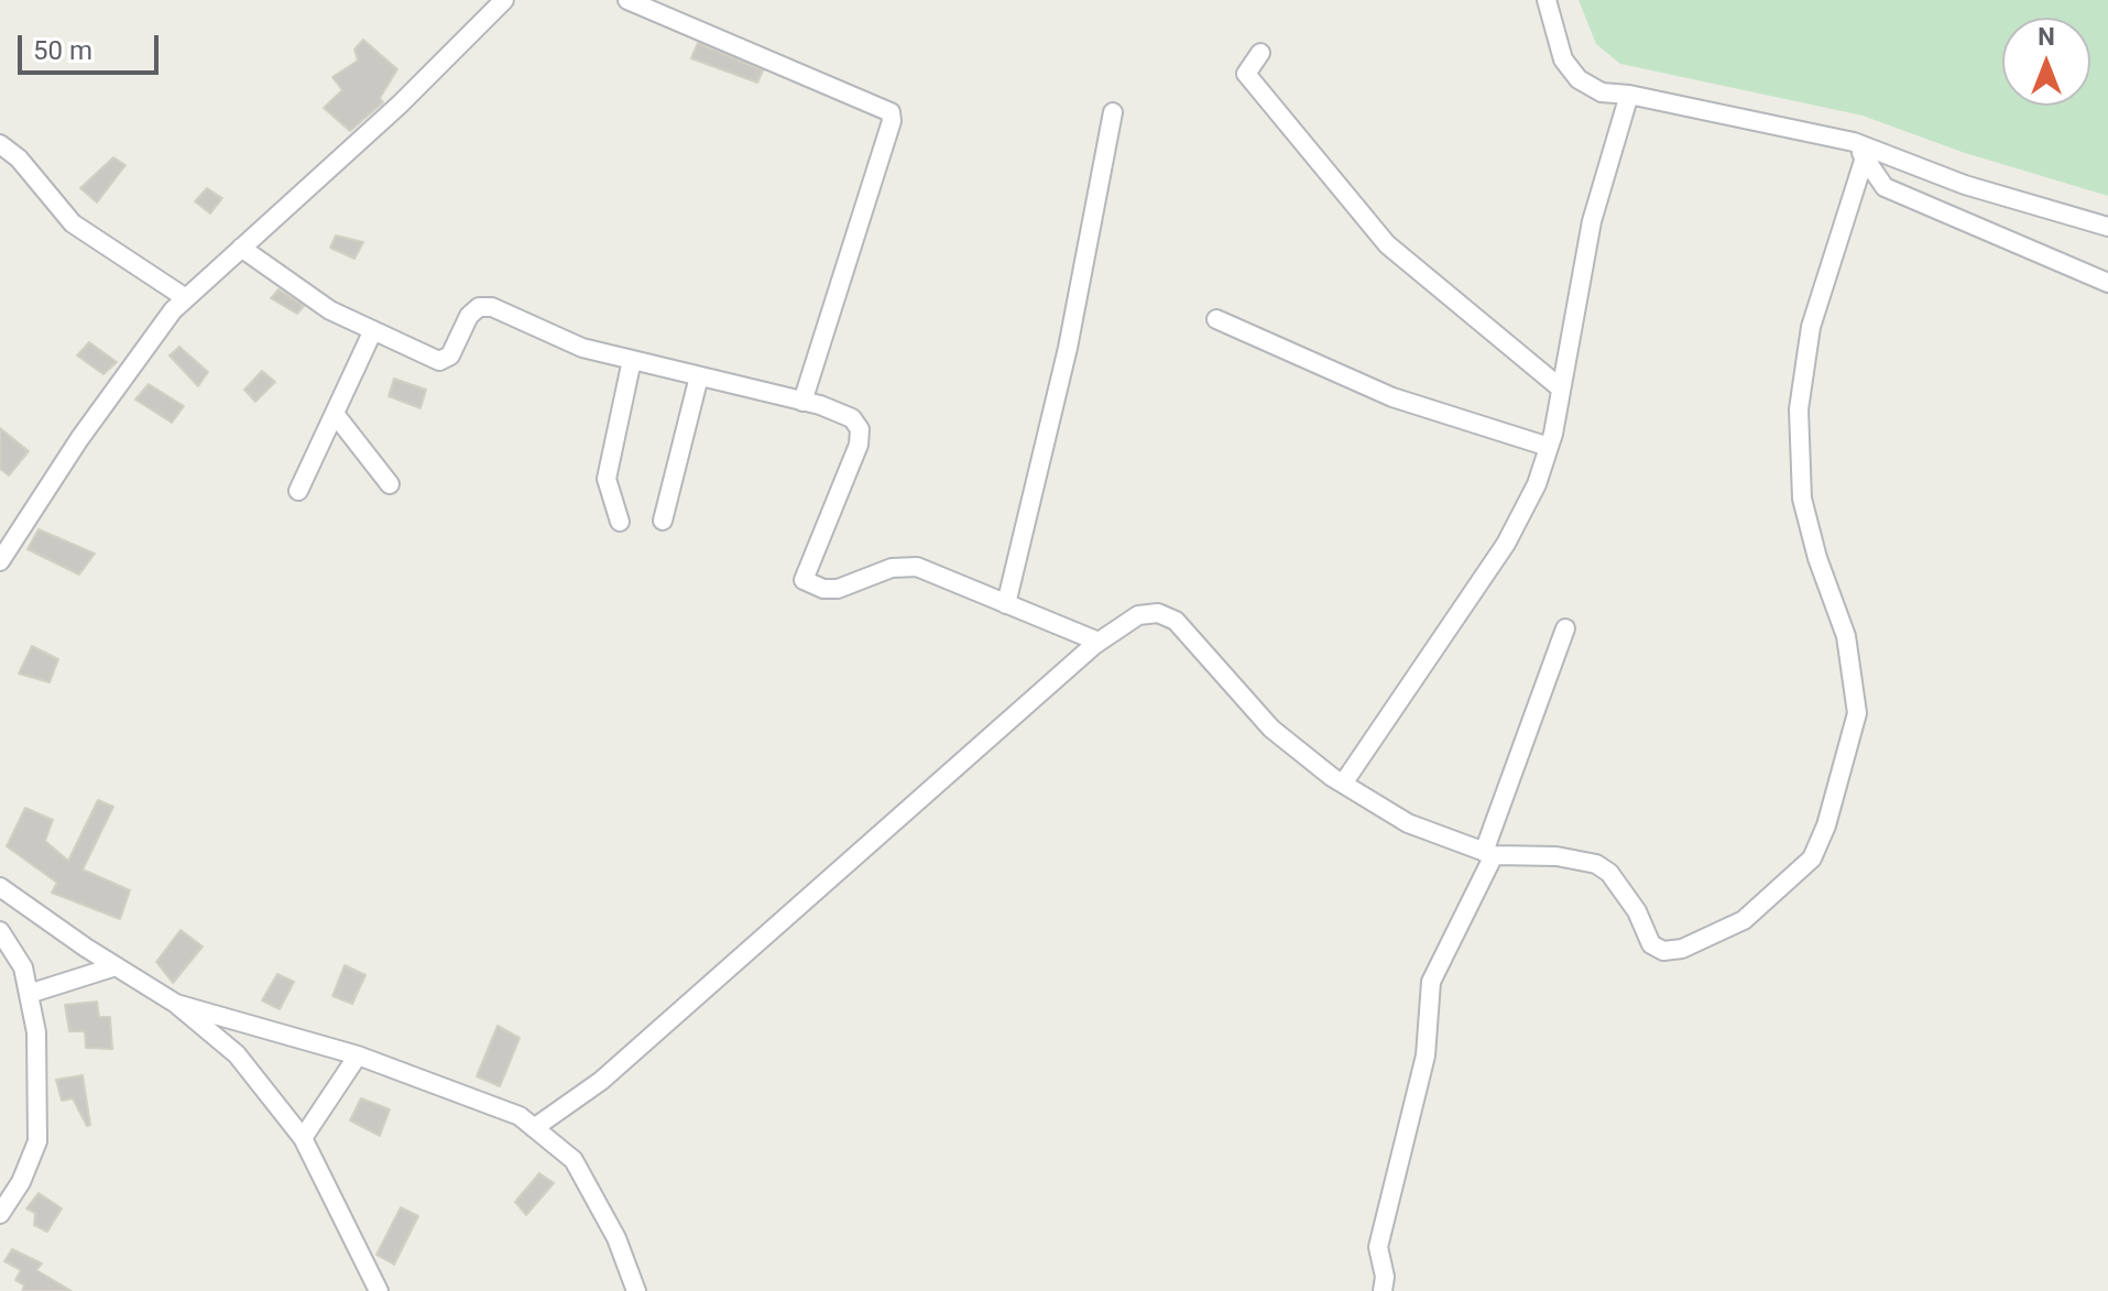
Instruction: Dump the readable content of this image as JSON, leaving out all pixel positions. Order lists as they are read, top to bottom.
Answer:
{
  "scale_bar": "50 m",
  "north": "top"
}
